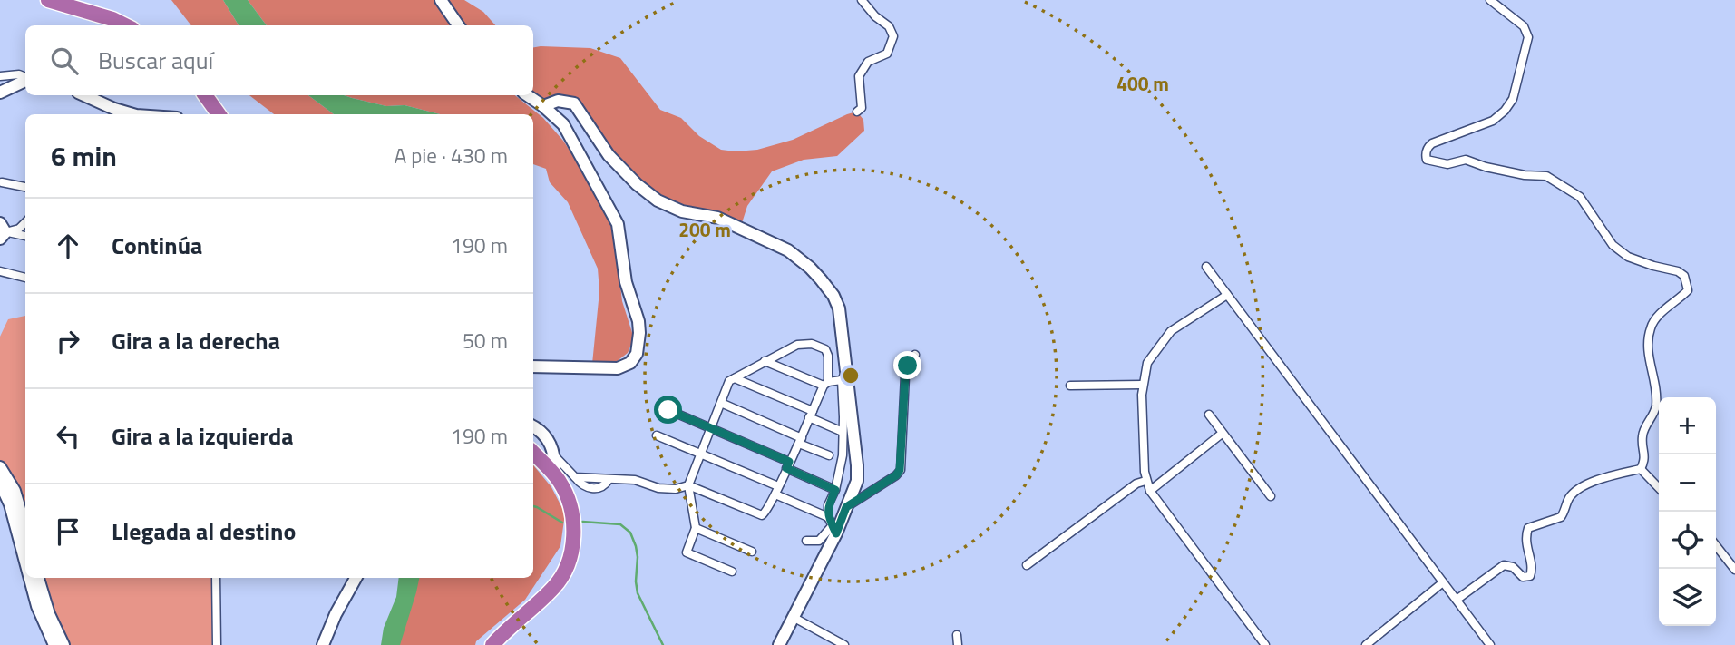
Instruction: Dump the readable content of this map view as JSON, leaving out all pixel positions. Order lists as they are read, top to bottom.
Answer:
{
  "page": {
    "search": "Buscar aquí",
    "heading": ["6 min", "A pie · 430 m"],
    "list": [
      ["Continúa", "190 m"],
      ["Gira a la derecha", "50 m"],
      ["Gira a la izquierda", "190 m"],
      "Llegada al destino"
    ],
    "map_buttons": ["+", "−"]
  },
  "rings": ["400 m", "200 m"]
}
